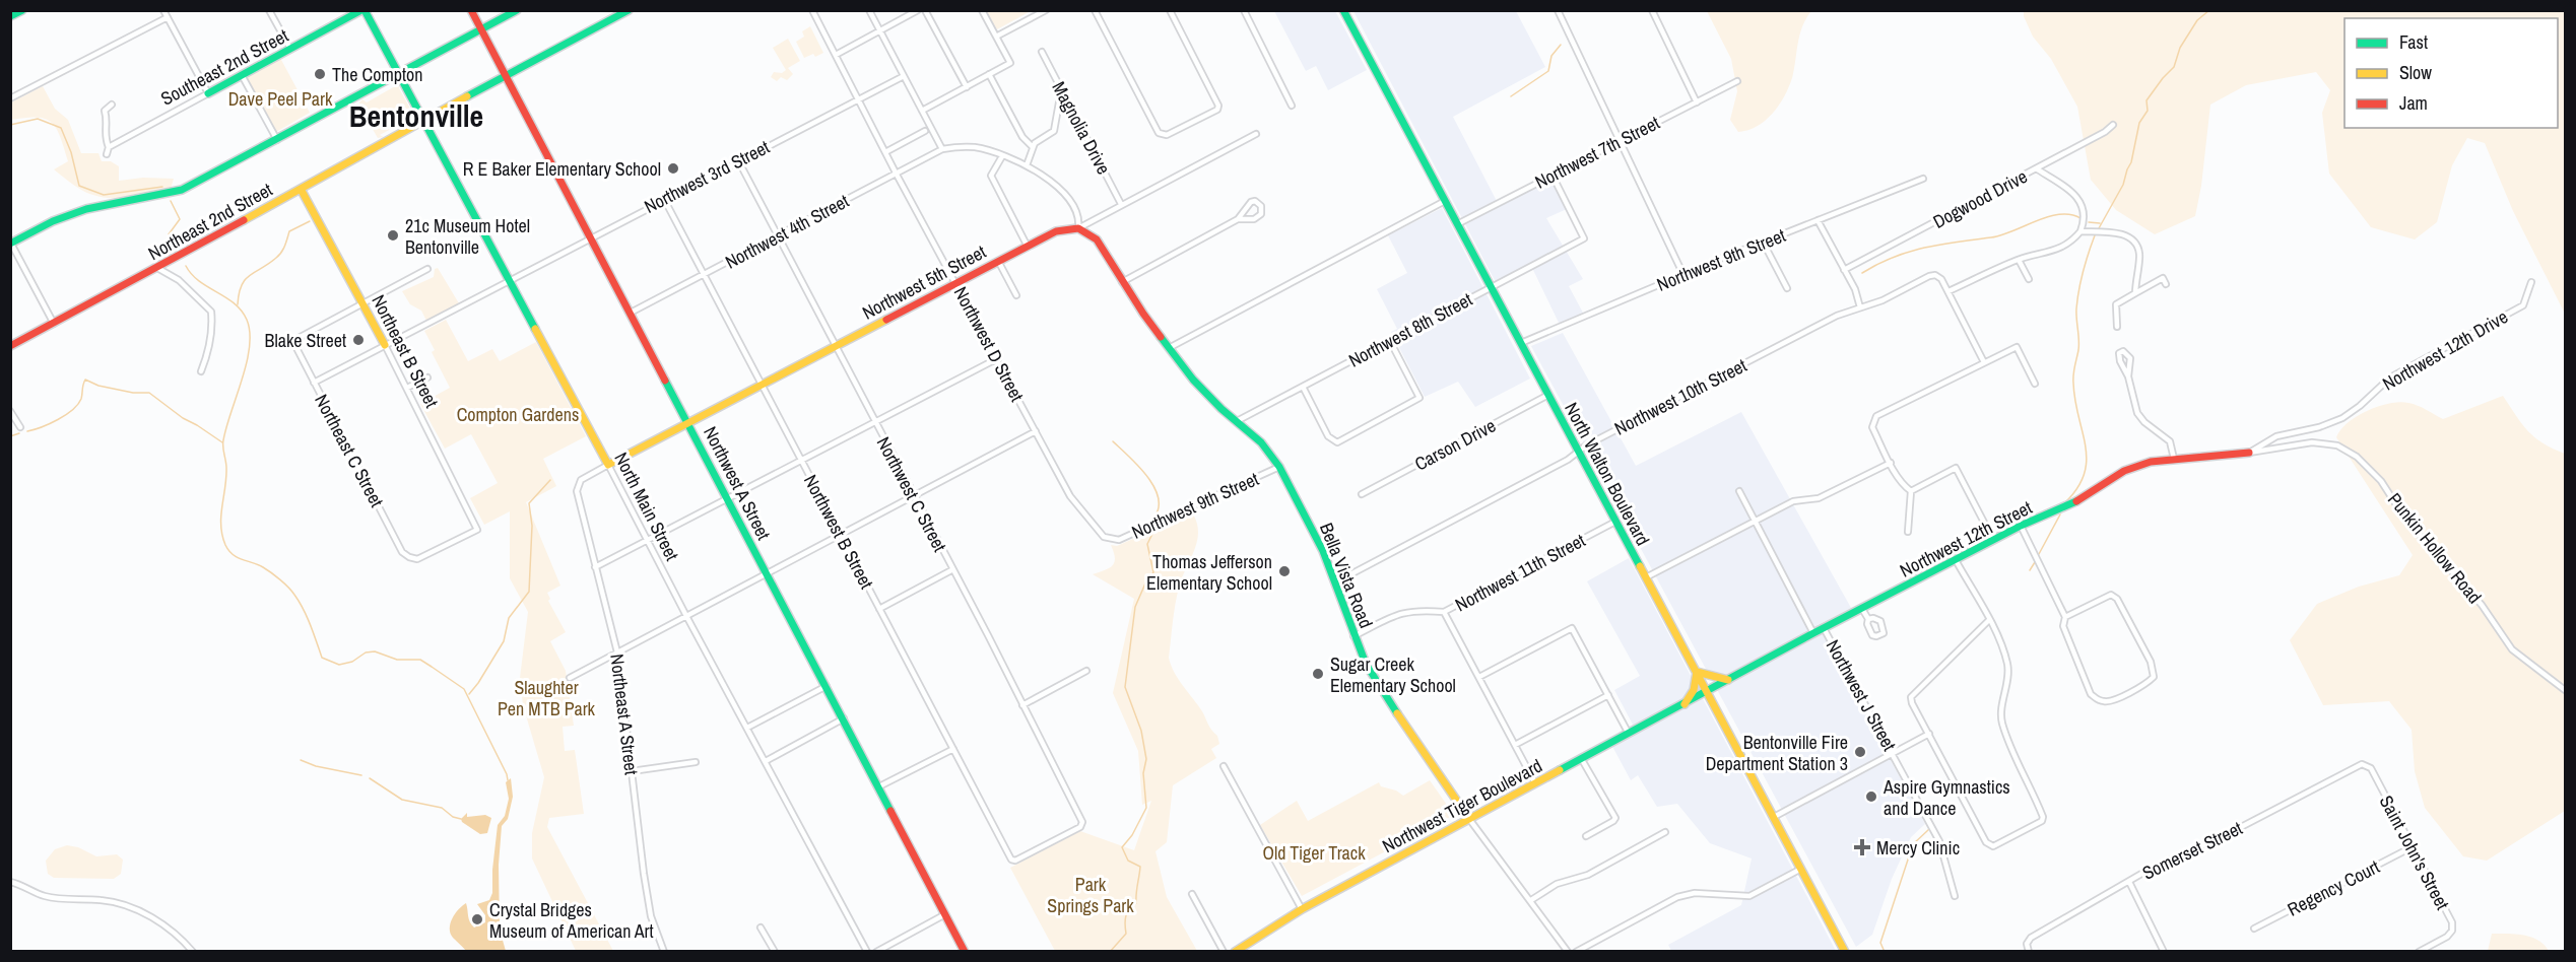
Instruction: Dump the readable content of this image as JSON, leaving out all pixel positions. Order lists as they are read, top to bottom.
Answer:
{
  "streets": {
    "street": [
      "Southeast 2nd Street",
      "Magnolia Drive",
      "Northwest 7th Street",
      "Northwest 3rd Street",
      "Dogwood Drive",
      "Northeast 2nd Street",
      "Northwest 4th Street",
      "Northwest 9th Street",
      "Northwest 5th Street",
      "Northwest 8th Street",
      "Northwest D Street",
      "Northwest 12th Drive",
      "Northeast B Street",
      "Northwest 10th Street",
      "Carson Drive",
      "Northeast C Street",
      "North Walton Boulevard",
      "Northwest A Street",
      "Northwest C Street",
      "North Main Street",
      "Northwest B Street",
      "Northwest 12th Street",
      "Punkin Hollow Road",
      "Northwest 11th Street",
      "Bella Vista Road",
      "Northwest J Street",
      "Northeast A Street",
      "Northwest Tiger Boulevard",
      "Somerset Street",
      "Saint John's Street",
      "Regency Court"
    ]
  },
  "crossings": [
    ["Southeast 2nd Street", "North Main Street"],
    ["Magnolia Drive", "Northwest 5th Street"],
    ["Northwest 7th Street", "Northwest 8th Street"],
    ["Northwest 7th Street", "North Walton Boulevard"],
    ["Northwest 3rd Street", "Northwest D Street"],
    ["Northwest 3rd Street", "Northeast B Street"],
    ["Northwest 3rd Street", "Northeast C Street"],
    ["Northwest 3rd Street", "Northwest A Street"],
    ["Northwest 3rd Street", "Northwest C Street"],
    ["Northwest 3rd Street", "North Main Street"],
    ["Northwest 3rd Street", "Northwest B Street"],
    ["Northeast 2nd Street", "Northeast B Street"],
    ["Northeast 2nd Street", "Northwest A Street"],
    ["Northeast 2nd Street", "North Main Street"],
    ["Northwest 4th Street", "Northwest D Street"],
    ["Northwest 4th Street", "Northwest A Street"],
    ["Northwest 4th Street", "Northwest C Street"],
    ["Northwest 4th Street", "Northwest B Street"],
    ["Northwest 9th Street", "Northwest D Street"],
    ["Northwest 9th Street", "North Walton Boulevard"],
    ["Northwest 9th Street", "Bella Vista Road"],
    ["Northwest 5th Street", "Northwest D Street"],
    ["Northwest 5th Street", "Northwest A Street"],
    ["Northwest 5th Street", "Northwest C Street"],
    ["Northwest 5th Street", "North Main Street"],
    ["Northwest 5th Street", "Northwest B Street"],
    ["Northwest 5th Street", "Bella Vista Road"],
    ["Northwest 5th Street", "Northeast A Street"],
    ["Northwest 8th Street", "North Walton Boulevard"],
    ["Northwest 8th Street", "Bella Vista Road"],
    ["Northwest 12th Drive", "Northwest 12th Street"],
    ["Northwest 12th Drive", "Punkin Hollow Road"],
    ["Northeast B Street", "Northeast C Street"],
    ["Northwest 10th Street", "North Walton Boulevard"],
    ["Northwest 10th Street", "Bella Vista Road"],
    ["Carson Drive", "North Walton Boulevard"],
    ["North Walton Boulevard", "Northwest 12th Street"],
    ["North Walton Boulevard", "Northwest 11th Street"],
    ["North Walton Boulevard", "Northwest Tiger Boulevard"],
    ["Northwest C Street", "Northwest B Street"],
    ["North Main Street", "Northeast A Street"],
    ["Northwest 12th Street", "Punkin Hollow Road"],
    ["Northwest 12th Street", "Northwest J Street"],
    ["Northwest 12th Street", "Northwest Tiger Boulevard"],
    ["Northwest 11th Street", "Bella Vista Road"],
    ["Bella Vista Road", "Northwest Tiger Boulevard"],
    ["Somerset Street", "Saint John's Street"],
    ["Saint John's Street", "Regency Court"]
  ],
  "districts": ["Bentonville"],
  "parks": [
    "Dave Peel Park",
    "Compton Gardens",
    "Slaughter Pen MTB Park",
    "Old Tiger Track",
    "Park Springs Park"
  ],
  "places": {
    "other": [
      "The Compton",
      "R E Baker Elementary School",
      "21c Museum Hotel Bentonville",
      "Blake Street",
      "Thomas Jefferson Elementary School",
      "Sugar Creek Elementary School",
      "Bentonville Fire Department Station 3",
      "Aspire Gymnastics and Dance",
      "Crystal Bridges Museum of American Art"
    ],
    "health": ["Mercy Clinic"]
  },
  "legend": ["Fast", "Slow", "Jam"]
}
